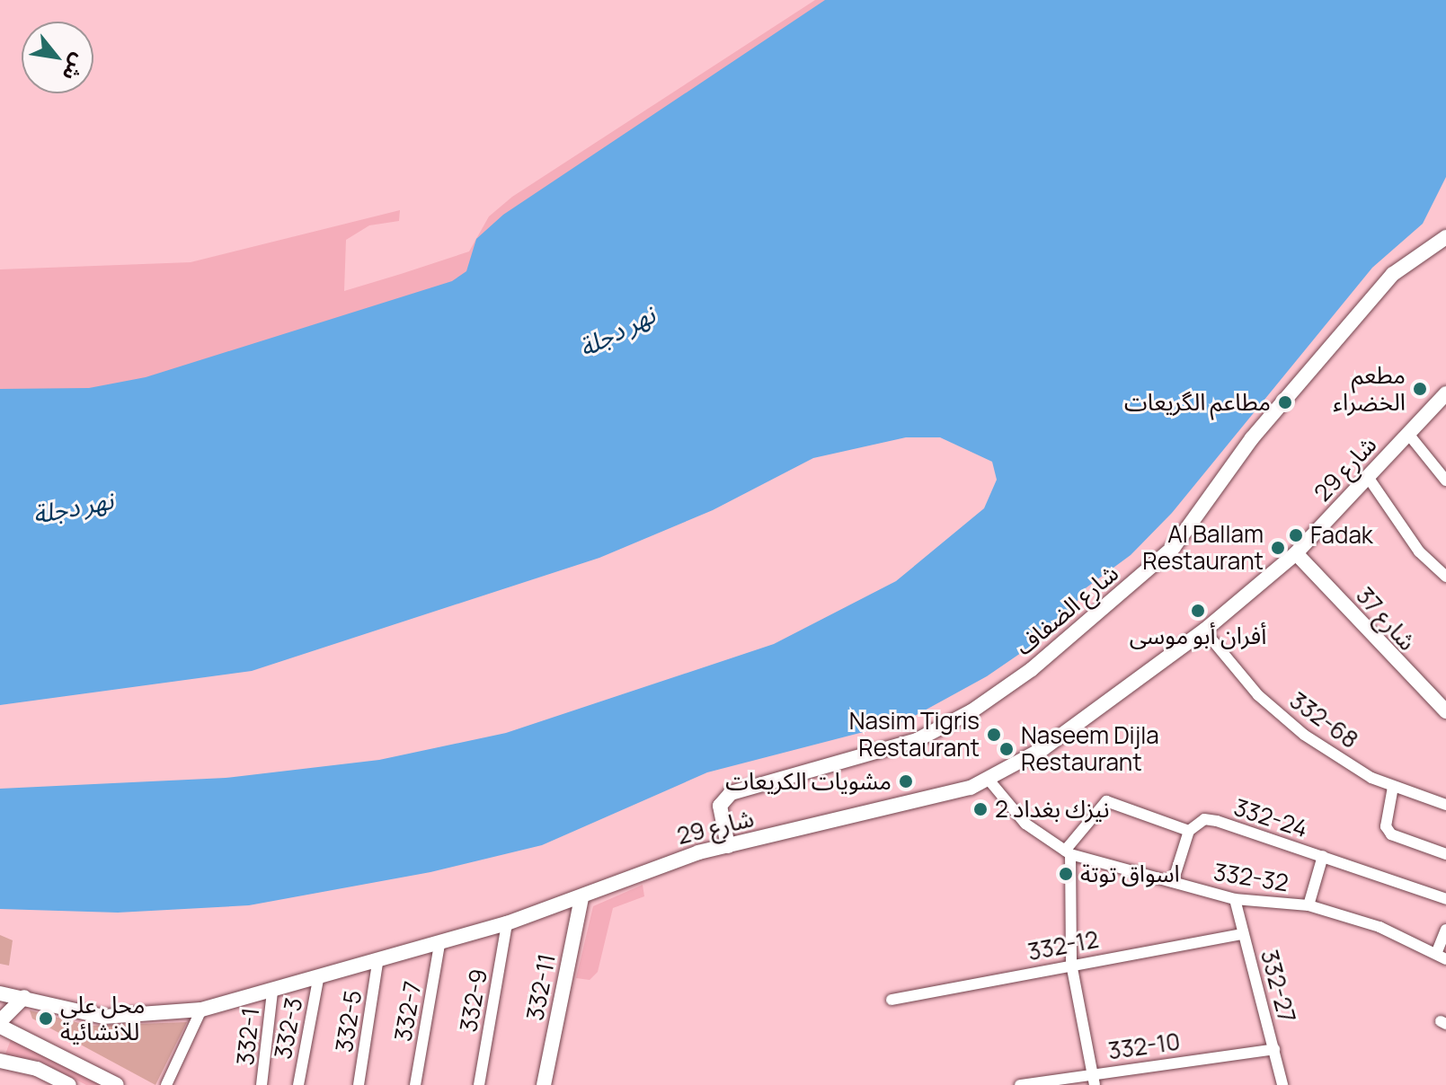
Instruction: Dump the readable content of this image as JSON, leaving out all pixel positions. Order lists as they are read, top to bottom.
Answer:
{
  "streets": {
    "street": [
      "شارع 29",
      "شارع الضفاف",
      "شارع 37",
      "332-68",
      "332-24",
      "332-32",
      "332-12",
      "332-27",
      "332-11",
      "332-9",
      "332-7",
      "332-5",
      "332-3",
      "332-1",
      "332-10"
    ]
  },
  "crossings": [
    ["شارع 29", "شارع الضفاف"],
    ["شارع 29", "شارع 37"],
    ["شارع 29", "332-68"],
    ["شارع 29", "332-32"],
    ["شارع 29", "332-11"],
    ["شارع 29", "332-9"],
    ["شارع 29", "332-7"],
    ["شارع 29", "332-5"],
    ["شارع 29", "332-3"],
    ["شارع 29", "332-1"],
    ["332-32", "332-27"],
    ["332-12", "332-27"],
    ["332-27", "332-10"]
  ],
  "water": ["نهر دجلة"],
  "places": [
    "مطعم الخضراء",
    "مطاعم الگريعات",
    "Fadak",
    "Al Ballam Restaurant",
    "أفران أبو موسى",
    "Nasim Tigris Restaurant",
    "Naseem Dijla Restaurant",
    "مشويات الكريعات",
    "نيزك بغداد 2",
    "اسواق توتة",
    "محل علي للانشائية"
  ],
  "north": "bottom right"
}
